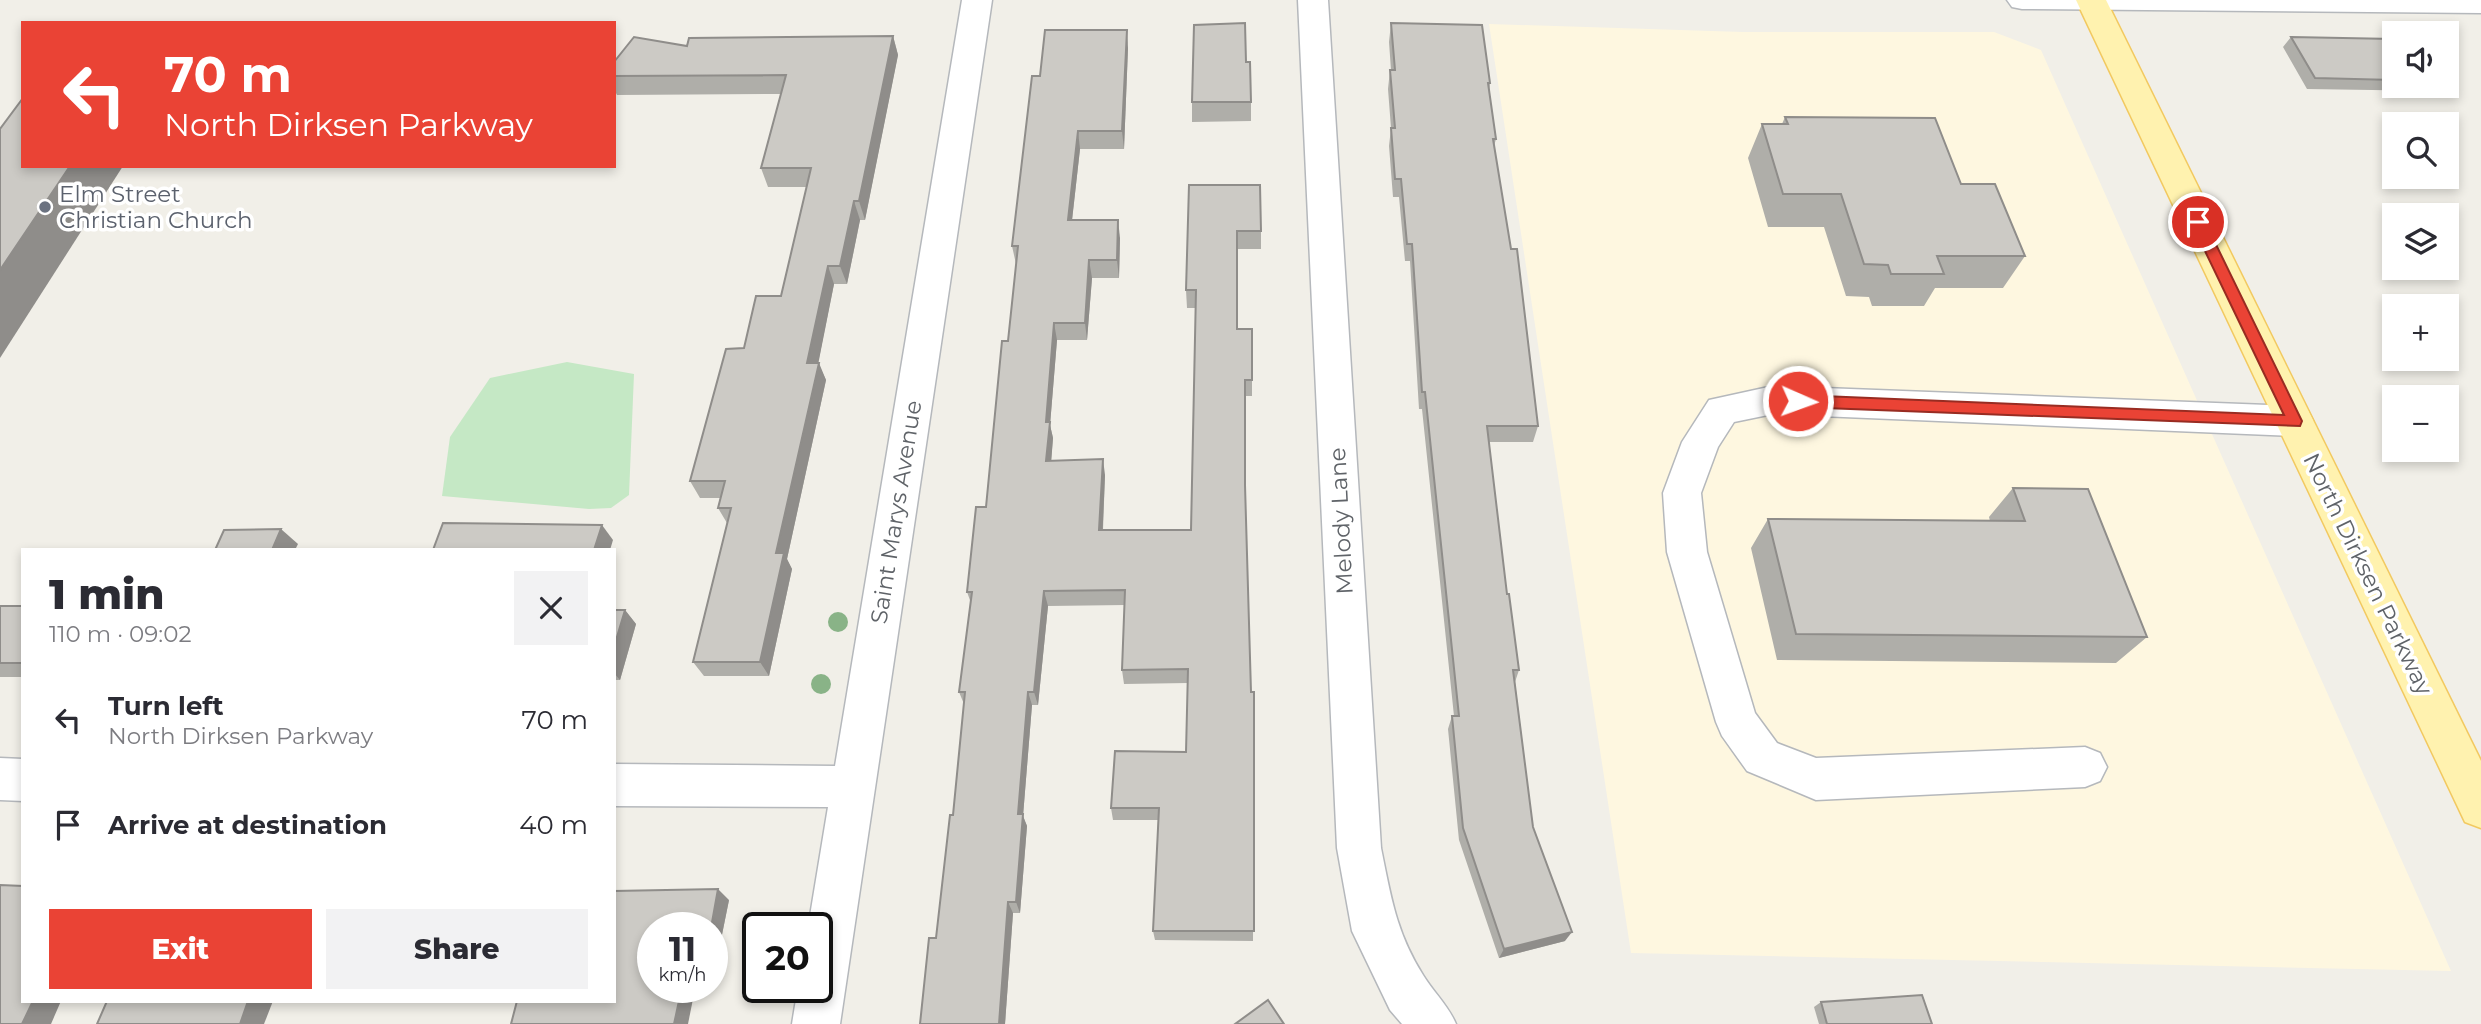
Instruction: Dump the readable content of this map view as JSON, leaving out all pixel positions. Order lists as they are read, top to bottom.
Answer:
{
  "streets": {
    "main road": ["North Dirksen Parkway"],
    "street": ["Saint Marys Avenue", "Melody Lane"]
  },
  "places": ["Elm Street Christian Church"],
  "page": {
    "map_buttons": ["+", "−"],
    "turn": ["70 m", "North Dirksen Parkway"],
    "heading": ["1 min", "110 m · 09:02"],
    "list": [
      {
        "name": "Turn left",
        "note": "North Dirksen Parkway",
        "value": "70 m"
      },
      {
        "name": "Arrive at destination",
        "value": "40 m"
      }
    ],
    "buttons": ["Exit", "Share"],
    "speed": "11 km/h",
    "limit": "20"
  }
}
